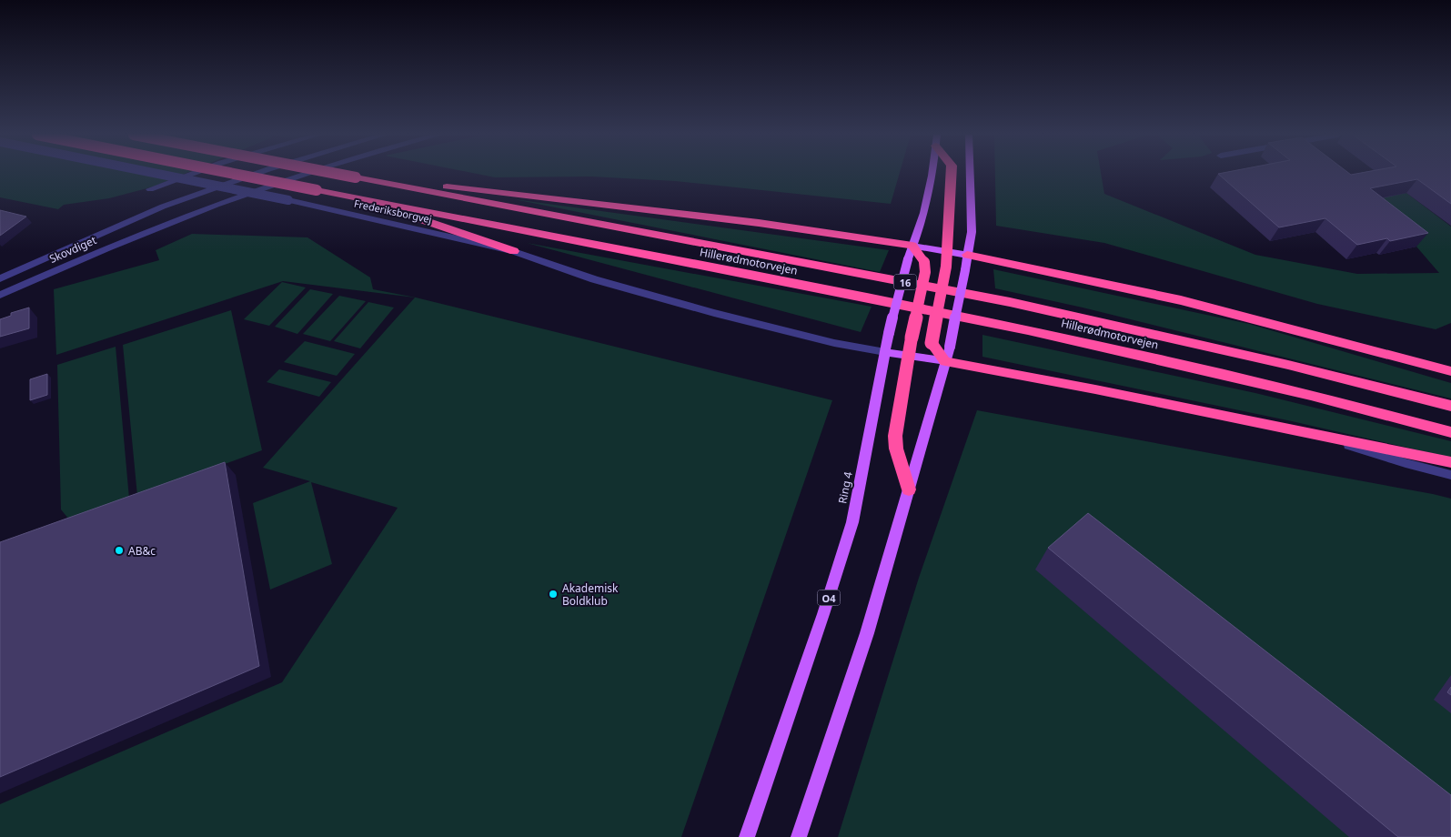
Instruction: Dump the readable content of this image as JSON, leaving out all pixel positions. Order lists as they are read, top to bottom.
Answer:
{
  "streets": {
    "highway": ["Hillerødmotorvejen", "16"],
    "main road": ["Ring 4", "O4"],
    "street": ["Frederiksborgvej", "Skovdiget"]
  },
  "crossings": [
    ["Frederiksborgvej", "Ring 4"]
  ],
  "places": ["AB&c", "Akademisk Boldklub"]
}
